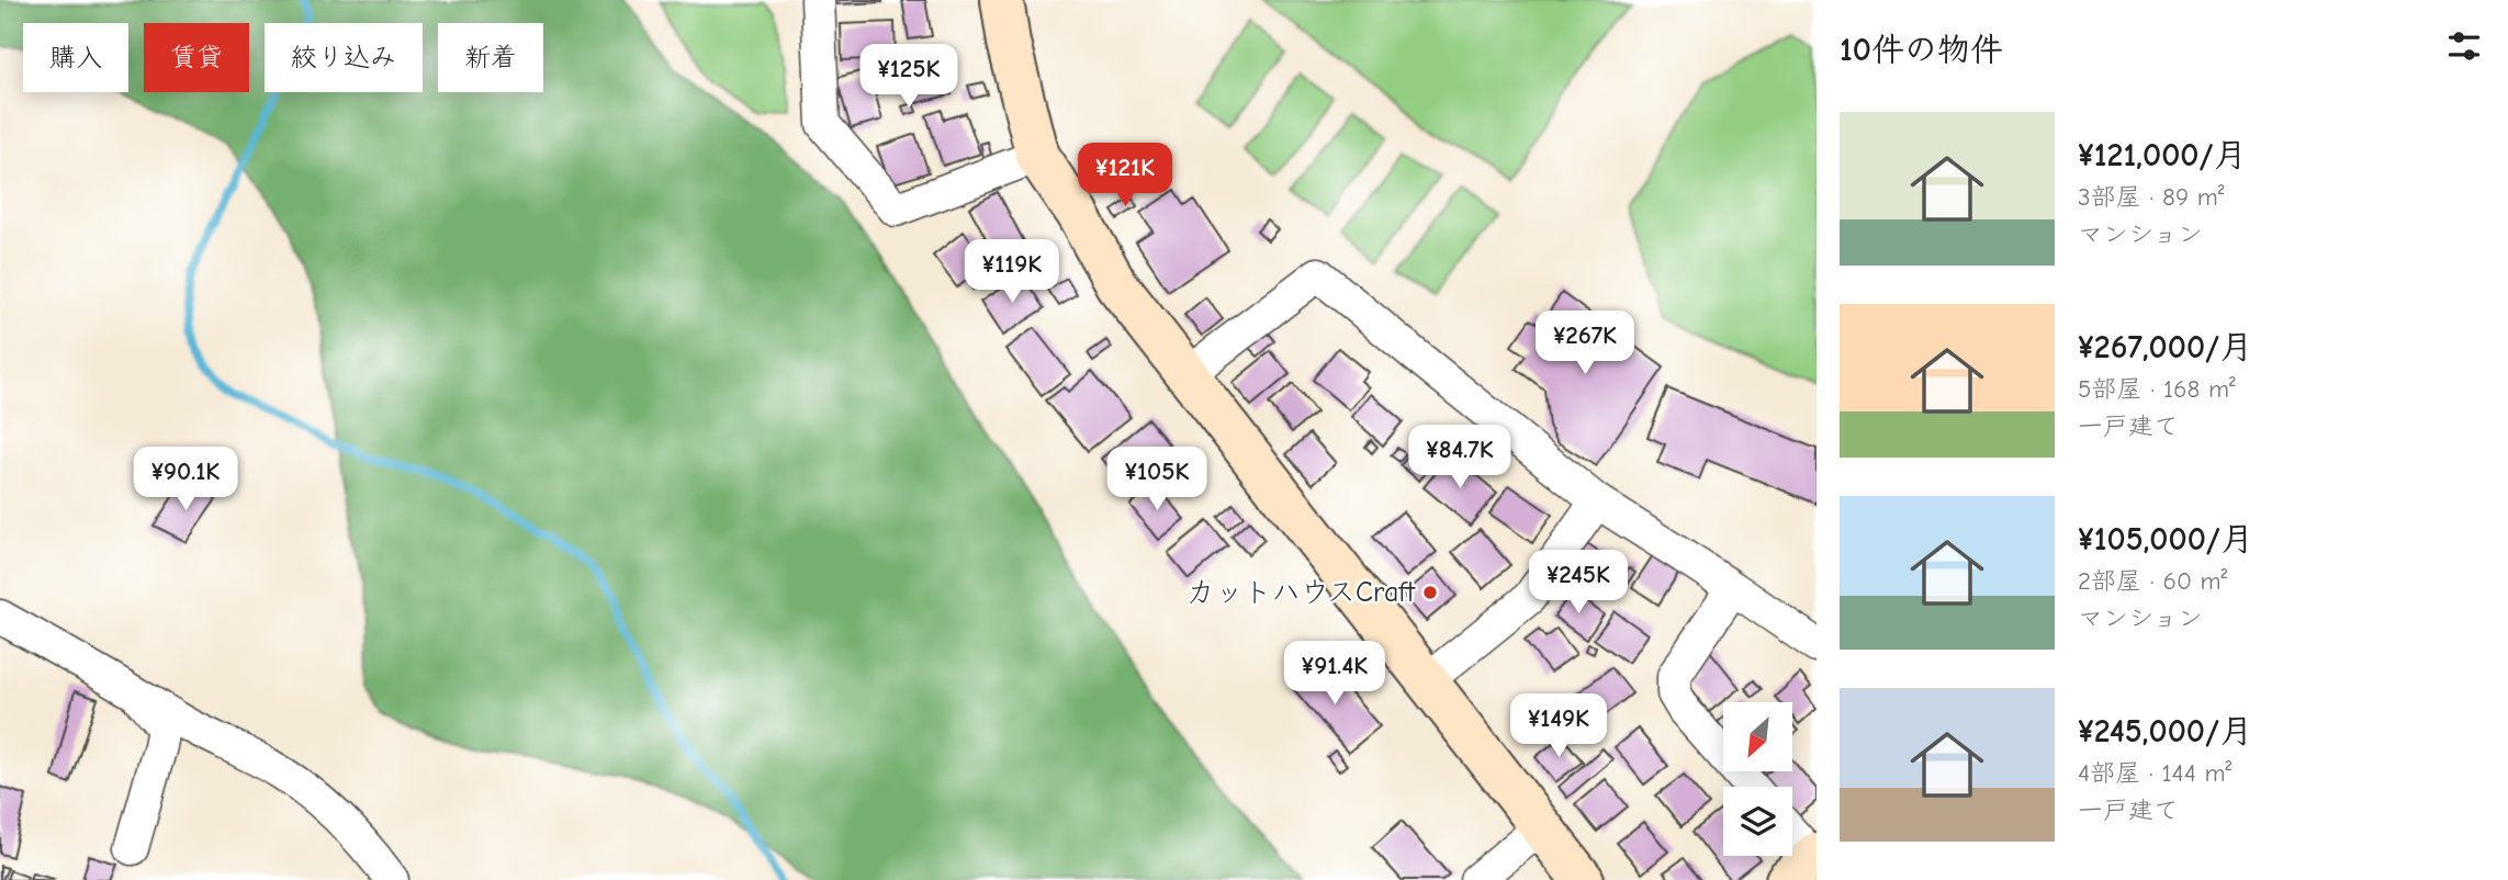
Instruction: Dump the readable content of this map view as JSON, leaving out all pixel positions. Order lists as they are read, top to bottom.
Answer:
{
  "places": ["カットハウスCraft"],
  "north": "bottom left",
  "page": {
    "heading": "10件の物件",
    "chip": [
      "購入",
      "賃貸",
      "絞り込み",
      "新着"
    ],
    "price": [
      "¥125K",
      "¥121K",
      "¥119K",
      "¥267K",
      "¥84.7K",
      "¥90.1K",
      "¥105K",
      "¥245K",
      "¥91.4K",
      "¥149K"
    ],
    "list": [
      {
        "name": "¥121,000/月",
        "note": "3部屋 · 89 m² · マンション"
      },
      {
        "name": "¥267,000/月",
        "note": "5部屋 · 168 m² · 一戸建て"
      },
      {
        "name": "¥105,000/月",
        "note": "2部屋 · 60 m² · マンション"
      },
      {
        "name": "¥245,000/月",
        "note": "4部屋 · 144 m² · 一戸建て"
      }
    ]
  }
}
